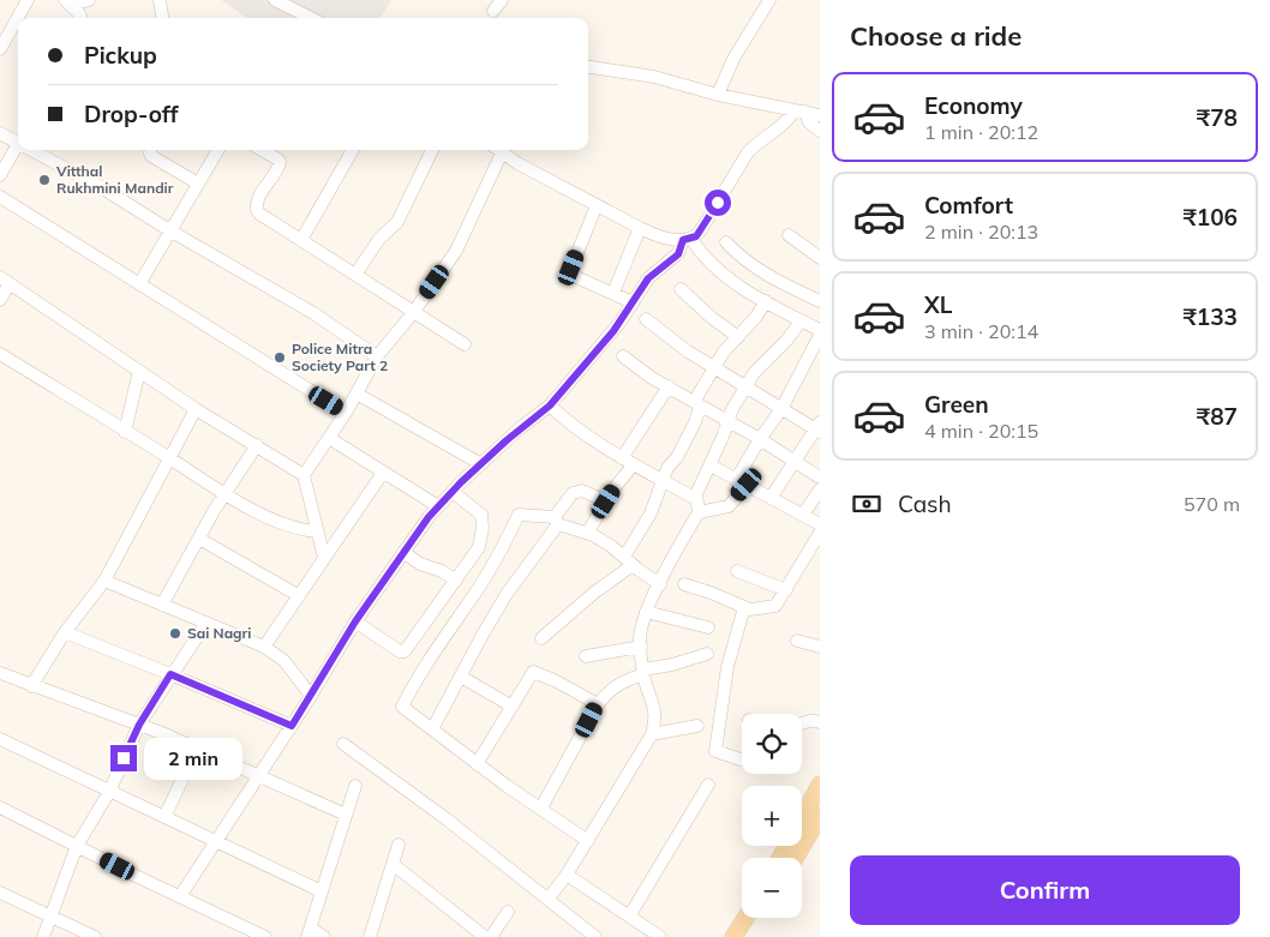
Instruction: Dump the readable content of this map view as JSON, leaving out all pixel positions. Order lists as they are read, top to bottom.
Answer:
{
  "places": ["Vitthal Rukhmini Mandir", "Police Mitra Society Part 2", "Sai Nagri"],
  "page": {
    "heading": "Choose a ride",
    "banner": ["Pickup", "Drop-off"],
    "list": [
      {
        "name": "Economy",
        "note": "1 min · 20:12",
        "value": "₹78"
      },
      {
        "name": "Comfort",
        "note": "2 min · 20:13",
        "value": "₹106"
      },
      {
        "name": "XL",
        "note": "3 min · 20:14",
        "value": "₹133"
      },
      {
        "name": "Green",
        "note": "4 min · 20:15",
        "value": "₹87"
      }
    ],
    "pay": ["Cash", "570 m"],
    "map_buttons": ["+", "−"],
    "bubble": "2 min",
    "buttons": "Confirm"
  }
}
